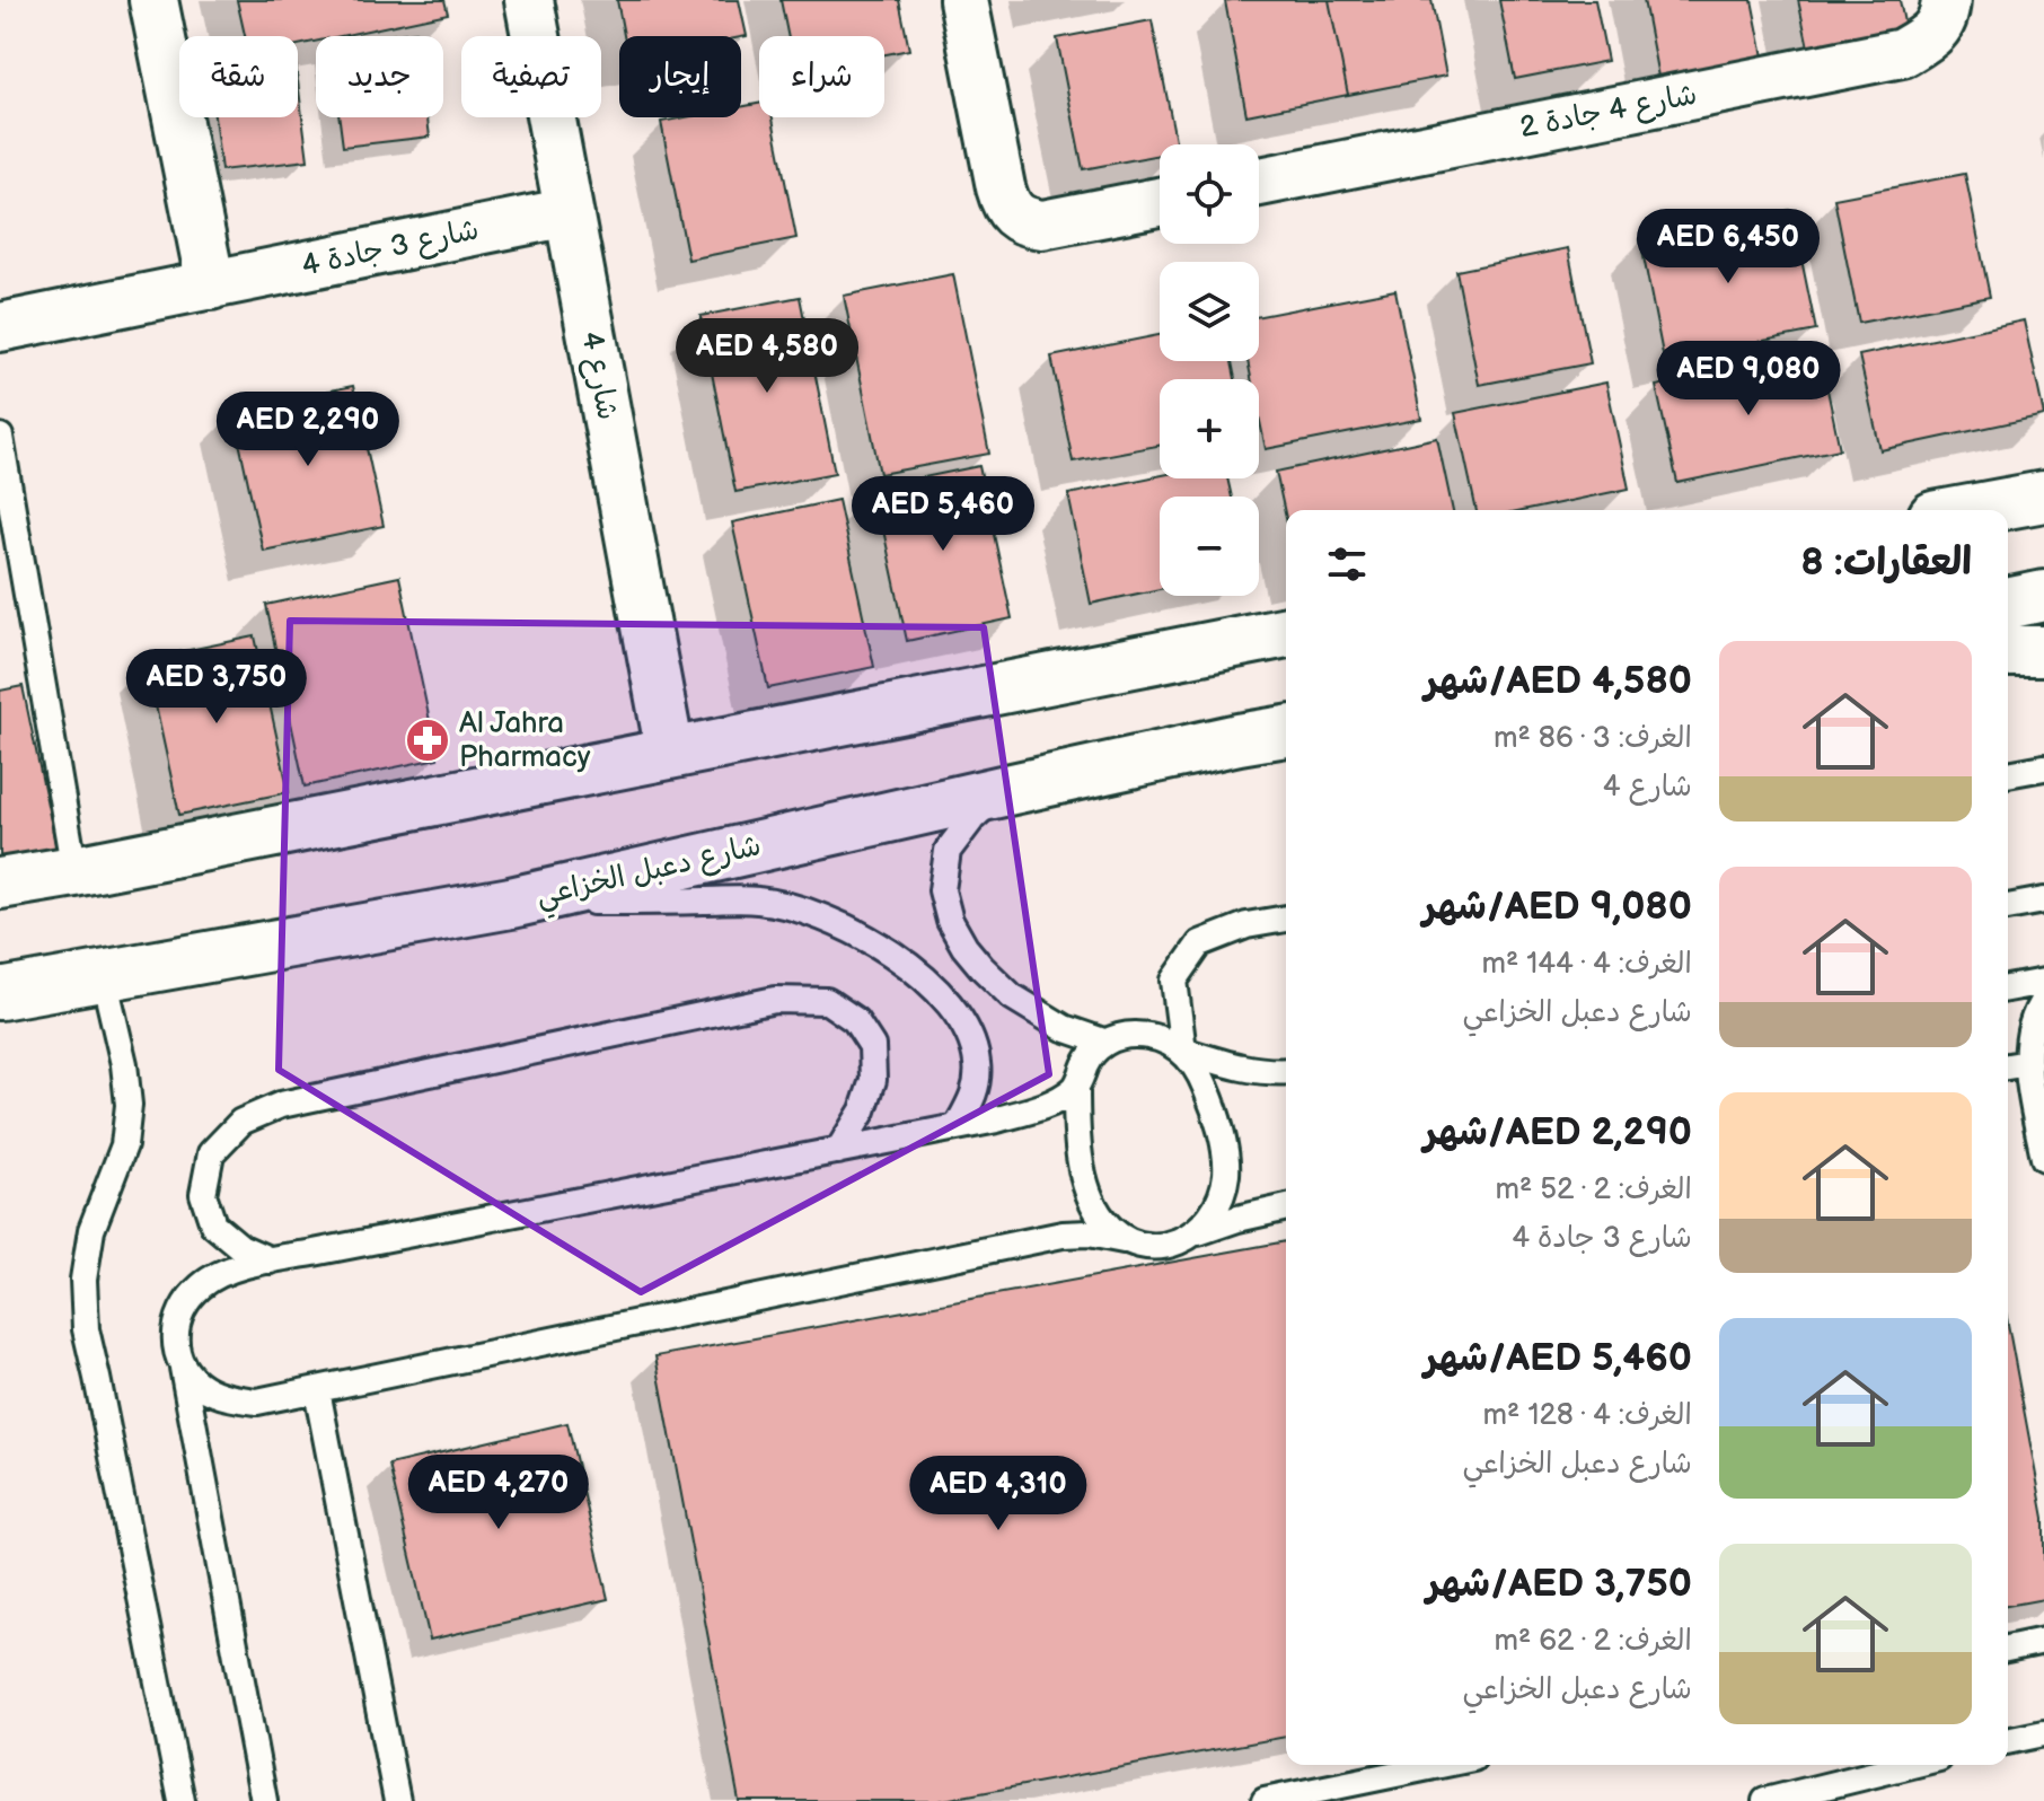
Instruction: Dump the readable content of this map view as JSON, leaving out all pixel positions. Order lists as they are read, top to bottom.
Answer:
{
  "streets": {
    "main road": ["شارع دعبل الخزاعي"],
    "street": ["شارع 4 جادة 2", "شارع 3 جادة 4", "شارع 4"]
  },
  "crossings": [
    ["شارع 3 جادة 4", "شارع 4"]
  ],
  "places": {
    "pharmacy": ["Al Jahra Pharmacy"]
  },
  "page": {
    "chip": [
      "شراء",
      "إيجار",
      "تصفية",
      "جديد",
      "شقة"
    ],
    "map_buttons": ["+", "−"],
    "price": [
      "AED 6,450",
      "AED 4,580",
      "AED 9,080",
      "AED 2,290",
      "AED 5,460",
      "AED 3,750",
      "AED 4,270",
      "AED 4,310"
    ],
    "heading": "العقارات: 8",
    "list": [
      {
        "name": "AED 4,580/شهر",
        "note": "الغرف: 3 · 86 m² · شارع 4"
      },
      {
        "name": "AED 9,080/شهر",
        "note": "الغرف: 4 · 144 m² · شارع دعبل الخزاعي"
      },
      {
        "name": "AED 2,290/شهر",
        "note": "الغرف: 2 · 52 m² · شارع 3 جادة 4"
      },
      {
        "name": "AED 5,460/شهر",
        "note": "الغرف: 4 · 128 m² · شارع دعبل الخزاعي"
      },
      {
        "name": "AED 3,750/شهر",
        "note": "الغرف: 2 · 62 m² · شارع دعبل الخزاعي"
      }
    ]
  }
}
